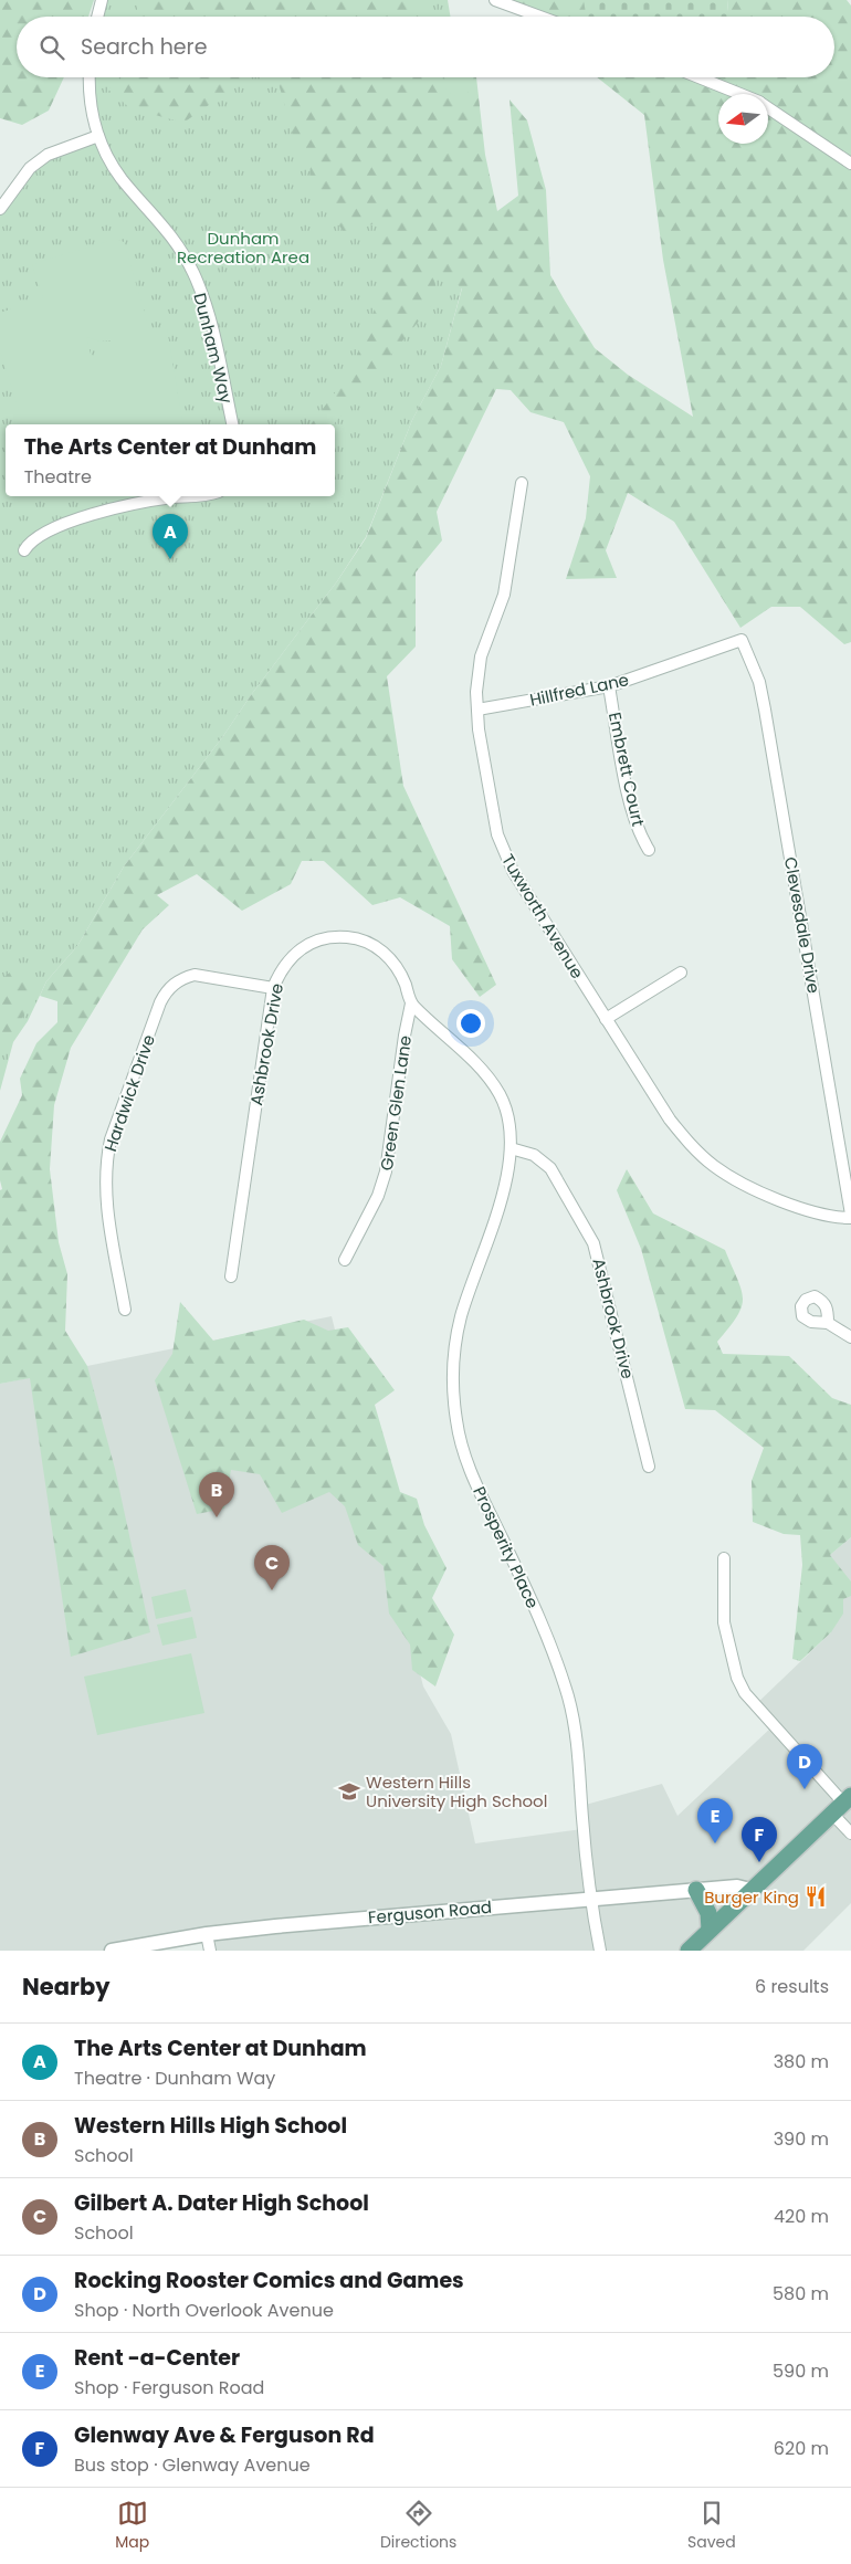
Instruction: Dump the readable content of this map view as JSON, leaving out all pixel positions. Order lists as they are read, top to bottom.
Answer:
{
  "streets": {
    "street": [
      "Dunham Way",
      "Hillfred Lane",
      "Embrett Court",
      "Tuxworth Avenue",
      "Clevesdale Drive",
      "Ashbrook Drive",
      "Hardwick Drive",
      "Green Glen Lane",
      "Prosperity Place",
      "Ferguson Road"
    ]
  },
  "crossings": [
    ["Hillfred Lane", "Embrett Court"],
    ["Hillfred Lane", "Tuxworth Avenue"],
    ["Hillfred Lane", "Clevesdale Drive"],
    ["Tuxworth Avenue", "Clevesdale Drive"],
    ["Ashbrook Drive", "Hardwick Drive"],
    ["Ashbrook Drive", "Green Glen Lane"],
    ["Ashbrook Drive", "Prosperity Place"],
    ["Prosperity Place", "Ferguson Road"]
  ],
  "parks": ["Dunham Recreation Area"],
  "places": {
    "school or university": ["Western Hills University High School"],
    "restaurant": ["Burger King"]
  },
  "north": "left",
  "page": {
    "search": "Search here",
    "popup": ["The Arts Center at Dunham", "Theatre"],
    "pins": [
      "A",
      "B",
      "C",
      "D",
      "E",
      "F"
    ],
    "heading": ["Nearby", "6 results"],
    "list": [
      {
        "mark": "A",
        "name": "The Arts Center at Dunham",
        "note": "Theatre · Dunham Way",
        "value": "380 m"
      },
      {
        "mark": "B",
        "name": "Western Hills High School",
        "note": "School",
        "value": "390 m"
      },
      {
        "mark": "C",
        "name": "Gilbert A. Dater High School",
        "note": "School",
        "value": "420 m"
      },
      {
        "mark": "D",
        "name": "Rocking Rooster Comics and Games",
        "note": "Shop · North Overlook Avenue",
        "value": "580 m"
      },
      {
        "mark": "E",
        "name": "Rent -a-Center",
        "note": "Shop · Ferguson Road",
        "value": "590 m"
      },
      {
        "mark": "F",
        "name": "Glenway Ave & Ferguson Rd",
        "note": "Bus stop · Glenway Avenue",
        "value": "620 m"
      }
    ],
    "nav": ["Map", "Directions", "Saved"]
  }
}
